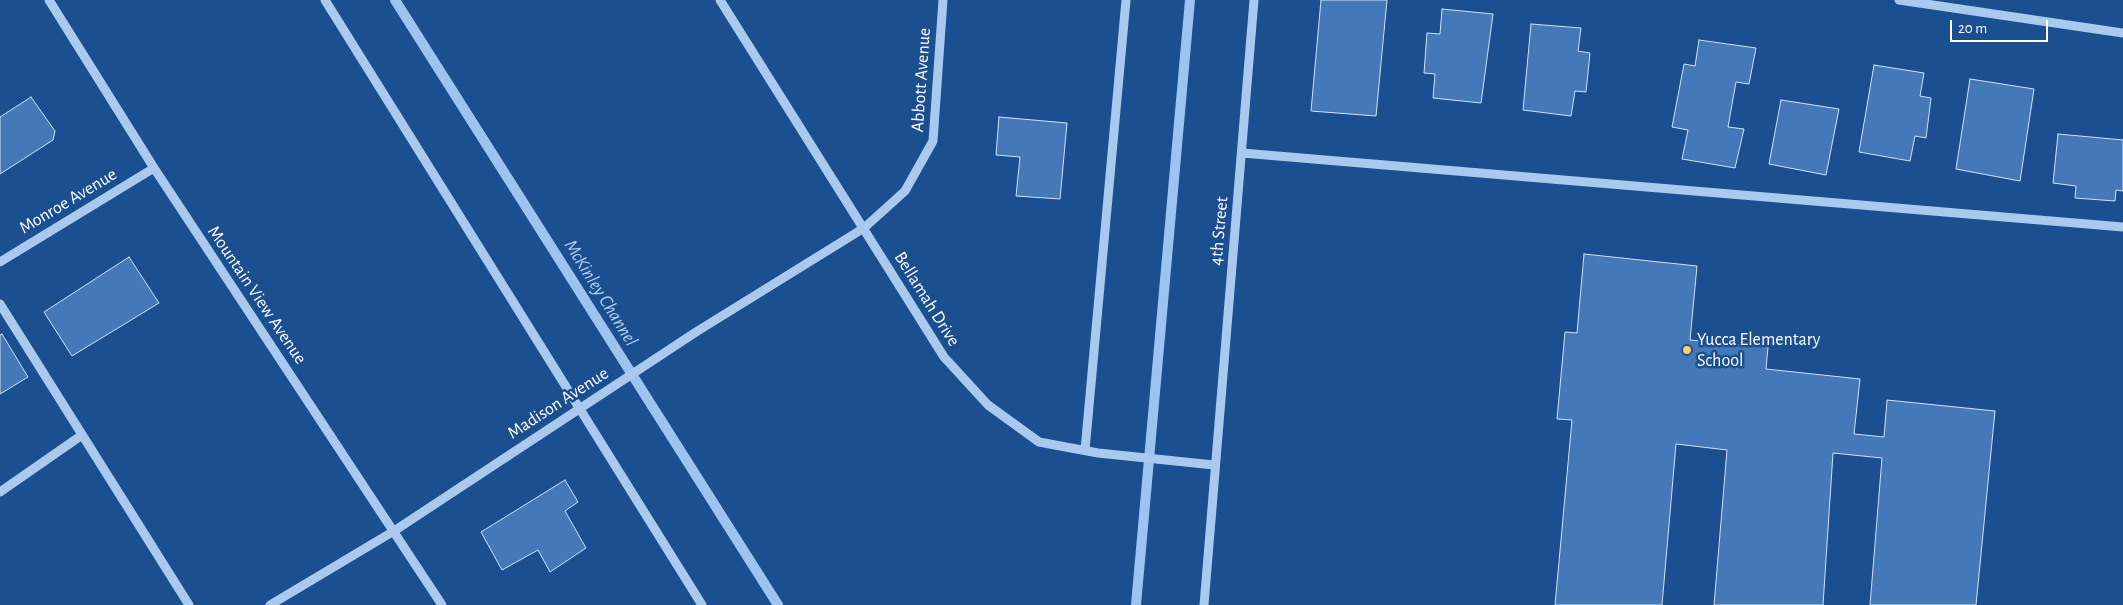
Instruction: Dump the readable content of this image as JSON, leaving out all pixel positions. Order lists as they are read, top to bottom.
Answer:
{
  "streets": {
    "street": [
      "Abbott Avenue",
      "Monroe Avenue",
      "4th Street",
      "Mountain View Avenue",
      "Bellamah Drive",
      "Madison Avenue"
    ]
  },
  "crossings": [
    ["Abbott Avenue", "Bellamah Drive"],
    ["Abbott Avenue", "Madison Avenue"],
    ["Monroe Avenue", "Mountain View Avenue"],
    ["4th Street", "Bellamah Drive"],
    ["Mountain View Avenue", "Madison Avenue"],
    ["Bellamah Drive", "Madison Avenue"]
  ],
  "water": ["McKinley Channel"],
  "places": ["Yucca Elementary School"],
  "scale_bar": "20 m"
}
